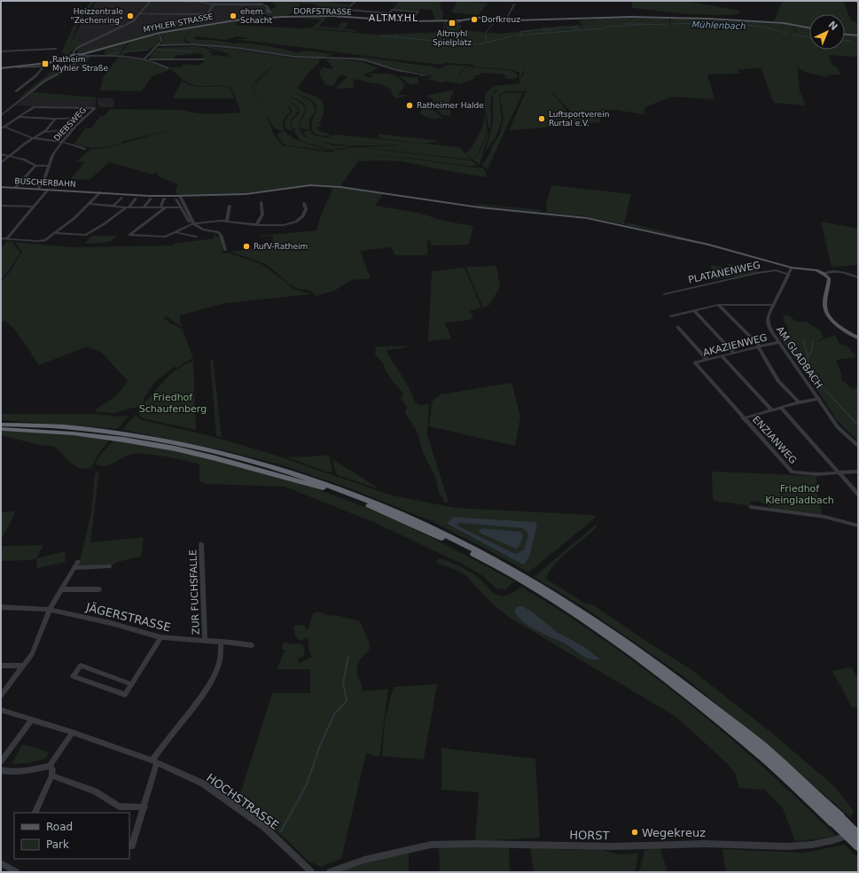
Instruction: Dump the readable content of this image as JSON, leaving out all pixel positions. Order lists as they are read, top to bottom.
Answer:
{
  "streets": {
    "main road": ["DORFSTRASSE", "MYHLER STRASSE", "BUSCHERBAHN"],
    "street": [
      "DIEBSWEG",
      "PLATANENWEG",
      "AKAZIENWEG",
      "AM GLADBACH",
      "ENZIANWEG",
      "ZUR FUCHSFALLE",
      "JÄGERSTRASSE",
      "HOCHSTRASSE",
      "HORST"
    ]
  },
  "crossings": [
    ["DORFSTRASSE", "MYHLER STRASSE"],
    ["DIEBSWEG", "BUSCHERBAHN"],
    ["BUSCHERBAHN", "AM GLADBACH"],
    ["PLATANENWEG", "AM GLADBACH"],
    ["AKAZIENWEG", "AM GLADBACH"],
    ["AKAZIENWEG", "ENZIANWEG"],
    ["ZUR FUCHSFALLE", "JÄGERSTRASSE"]
  ],
  "districts": ["ALTMYHL"],
  "water": ["Mühlenbach"],
  "parks": ["Friedhof Schaufenberg", "Friedhof Kleingladbach"],
  "places": {
    "other": [
      "Heizzentrale \"Zechenring\"",
      "ehem. Schacht",
      "Dorfkreuz",
      "Ratheimer Halde",
      "Luftsportverein Rurtal e.V.",
      "RufV-Ratheim",
      "Wegekreuz"
    ],
    "transit": ["Altmyhl Spielplatz", "Ratheim Myhler Straße"]
  },
  "legend": ["Road", "Park"],
  "north": "top right"
}
